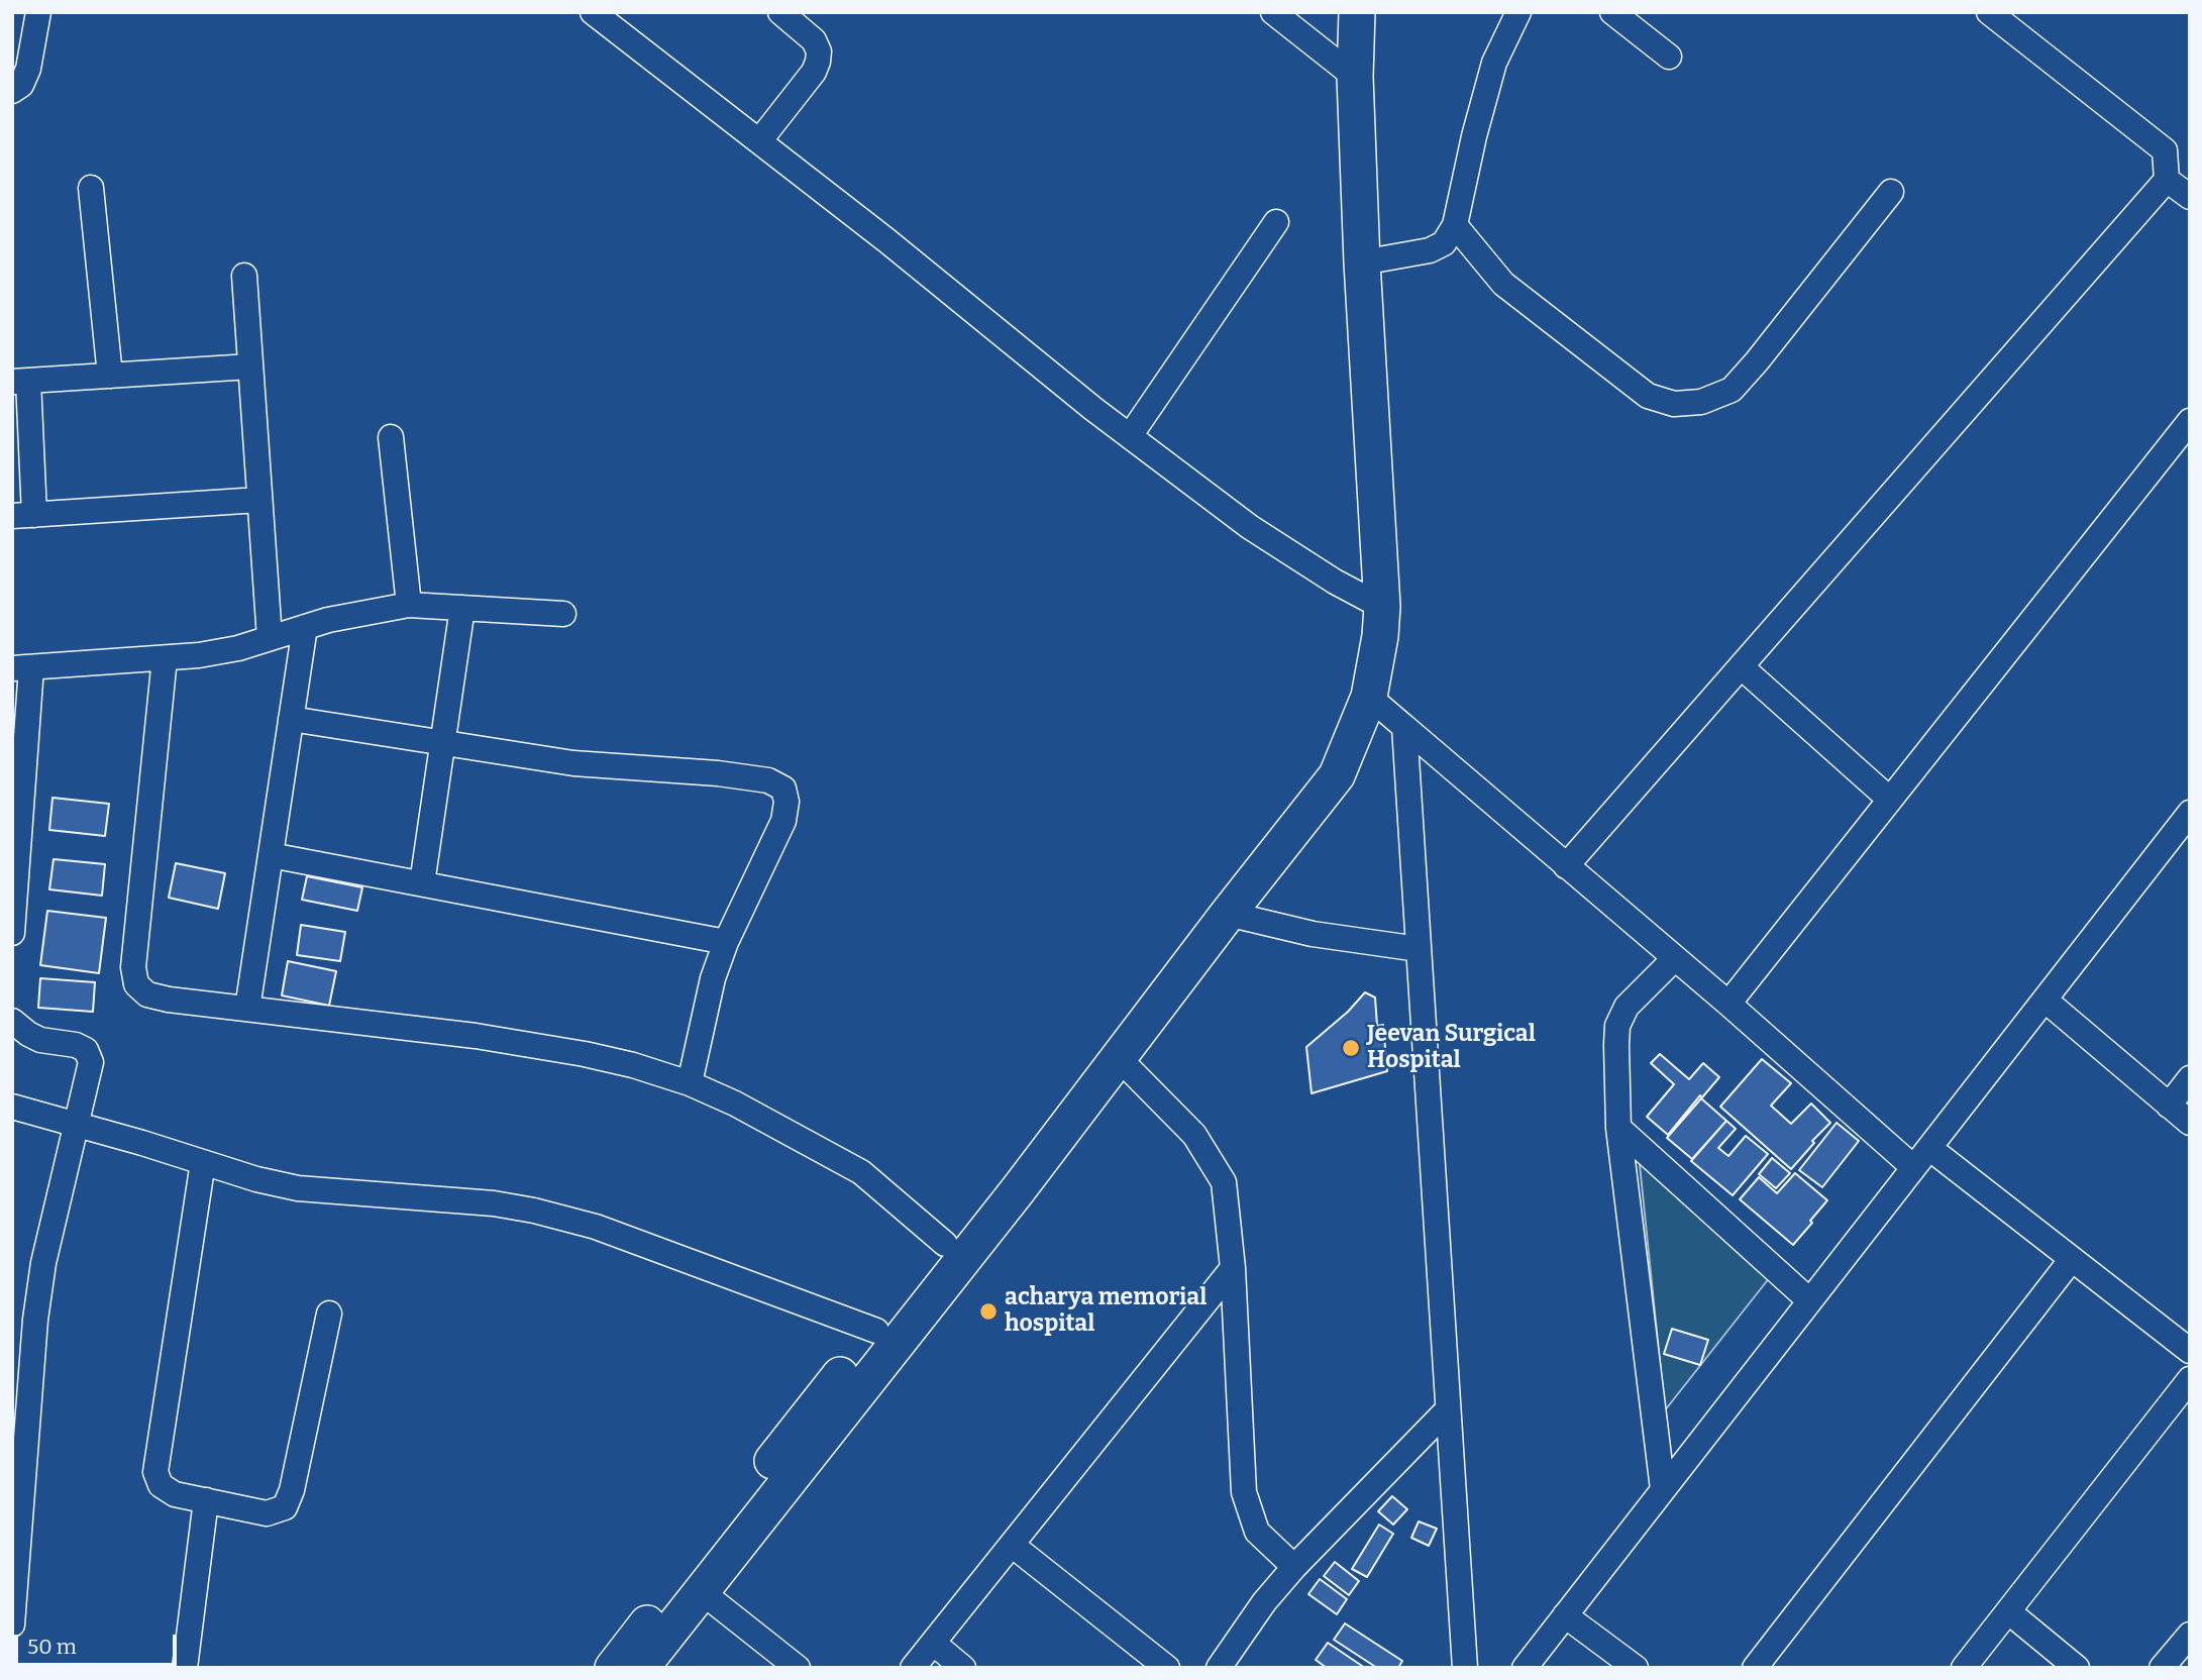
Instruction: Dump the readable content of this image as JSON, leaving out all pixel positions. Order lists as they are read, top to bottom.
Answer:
{
  "places": ["Jeevan Surgical Hospital", "acharya memorial hospital"],
  "scale_bar": "50 m"
}
